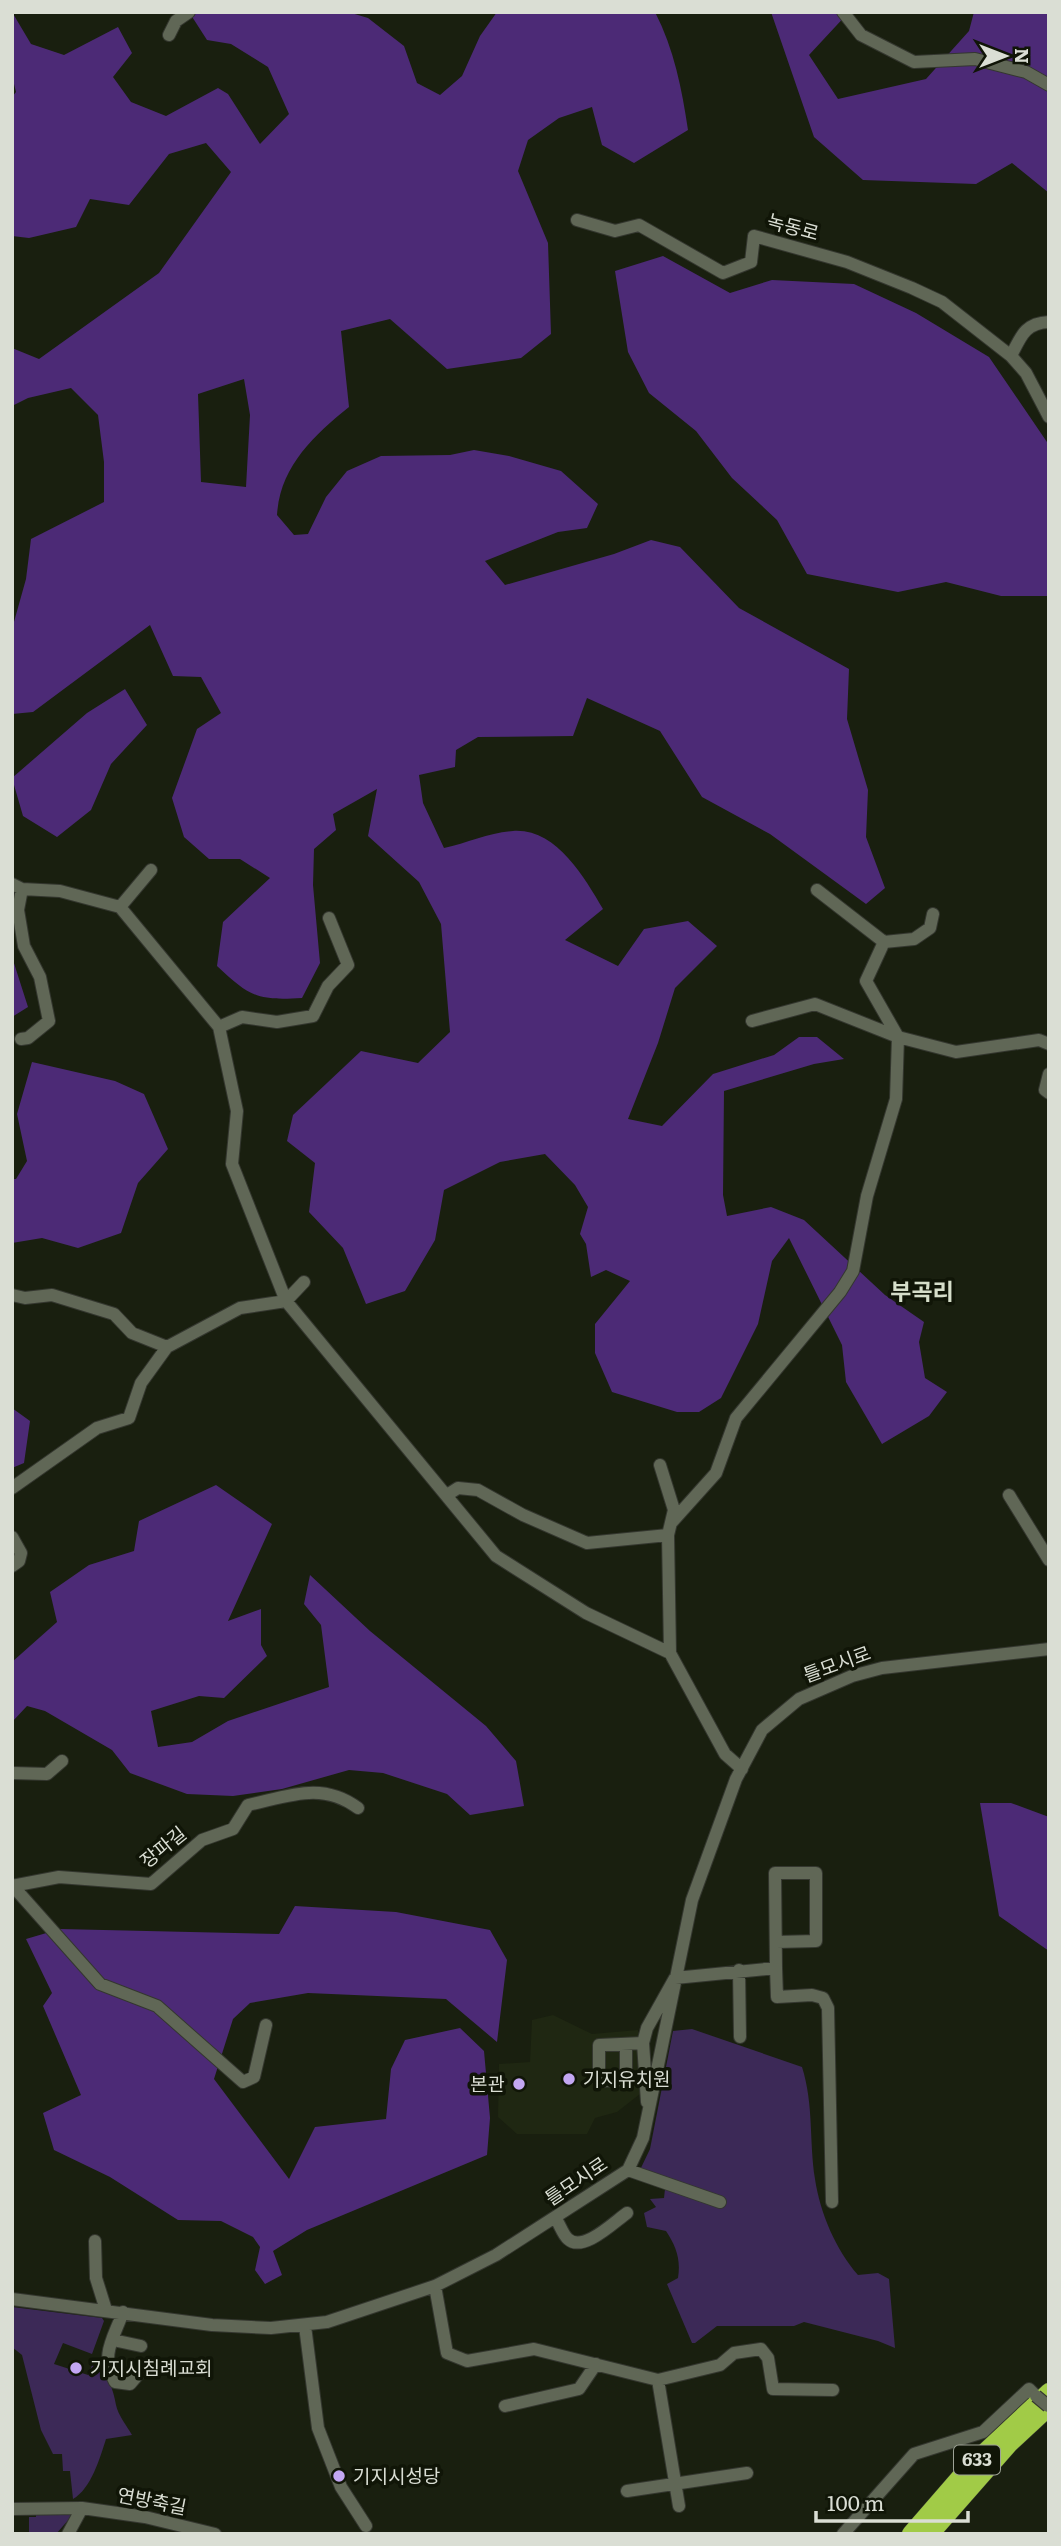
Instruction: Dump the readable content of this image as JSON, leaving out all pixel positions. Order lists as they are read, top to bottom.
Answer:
{
  "streets": {
    "highway": ["633"],
    "street": [
      "녹동로",
      "틀모시로",
      "장파길",
      "연방축길"
    ]
  },
  "districts": ["부곡리"],
  "places": [
    "기지유치원",
    "본관",
    "기지시침례교회",
    "기지시성당"
  ],
  "scale_bar": "100 m",
  "north": "right"
}
